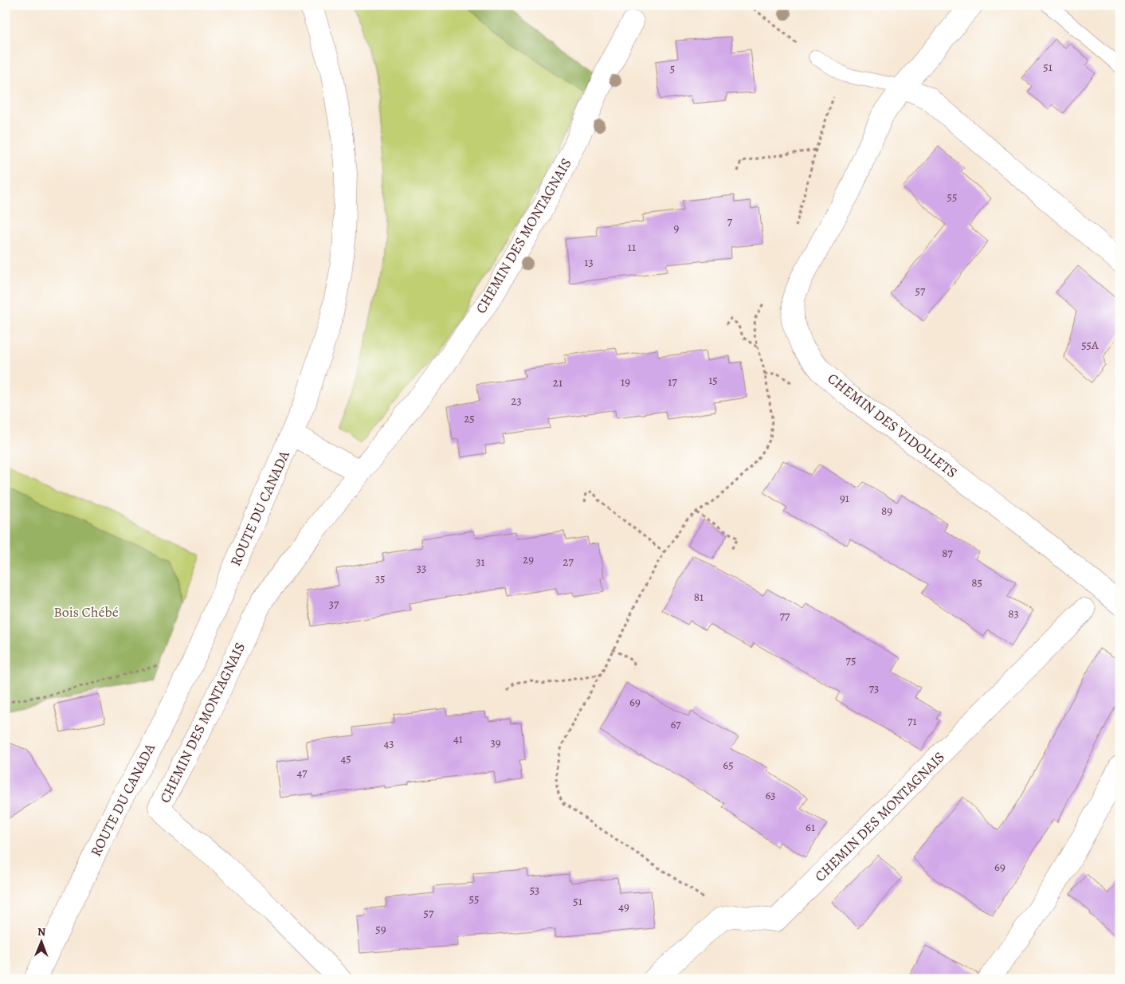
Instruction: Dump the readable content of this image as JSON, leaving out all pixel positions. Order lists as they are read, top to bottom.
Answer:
{
  "streets": {
    "street": ["CHEMIN DES MONTAGNAIS", "CHEMIN DES VIDOLLETS", "ROUTE DU CANADA"]
  },
  "parks": ["Bois Chébé"],
  "house_numbers": [
    "51",
    "5",
    "55",
    "7",
    "9",
    "11",
    "13",
    "57",
    "55A",
    "15",
    "19",
    "17",
    "21",
    "23",
    "25",
    "91",
    "89",
    "87",
    "29",
    "31",
    "27",
    "33",
    "35",
    "85",
    "81",
    "37",
    "83",
    "77",
    "75",
    "73",
    "69",
    "71",
    "67",
    "41",
    "39",
    "43",
    "45",
    "65",
    "47",
    "63",
    "61",
    "69",
    "53",
    "55",
    "51",
    "49",
    "57",
    "59"
  ],
  "north": "top"
}
